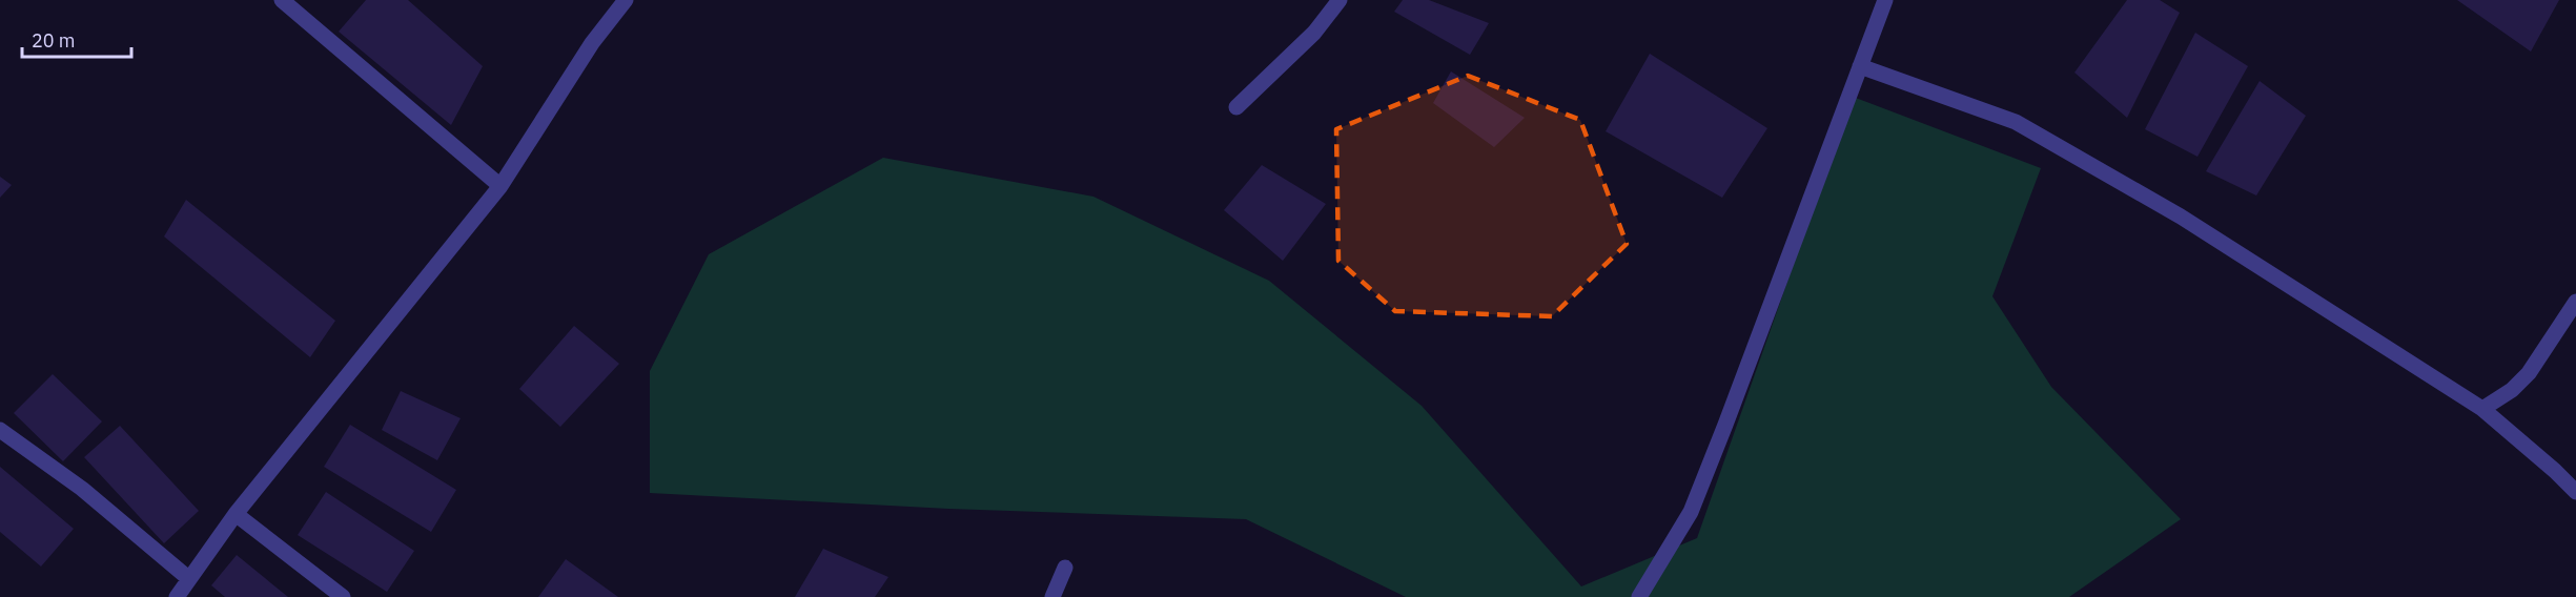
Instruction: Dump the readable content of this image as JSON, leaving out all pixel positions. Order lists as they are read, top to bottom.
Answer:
{
  "scale_bar": "20 m"
}
